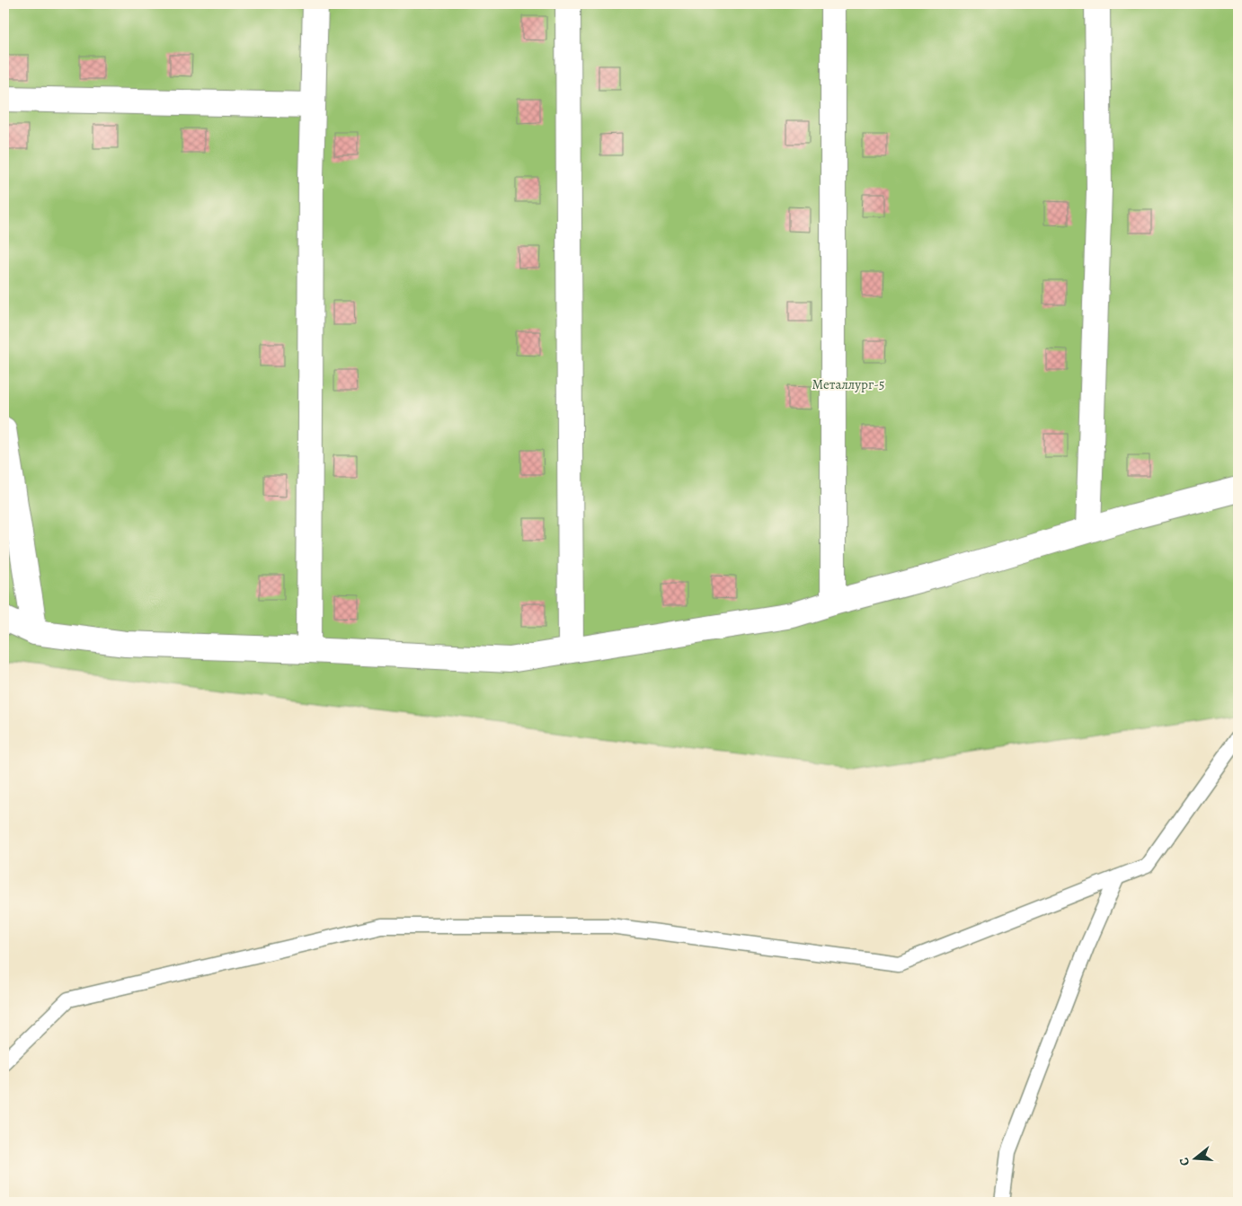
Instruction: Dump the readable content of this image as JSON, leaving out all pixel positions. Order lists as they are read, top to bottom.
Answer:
{
  "parks": ["Металлург-5"],
  "north": "left"
}
